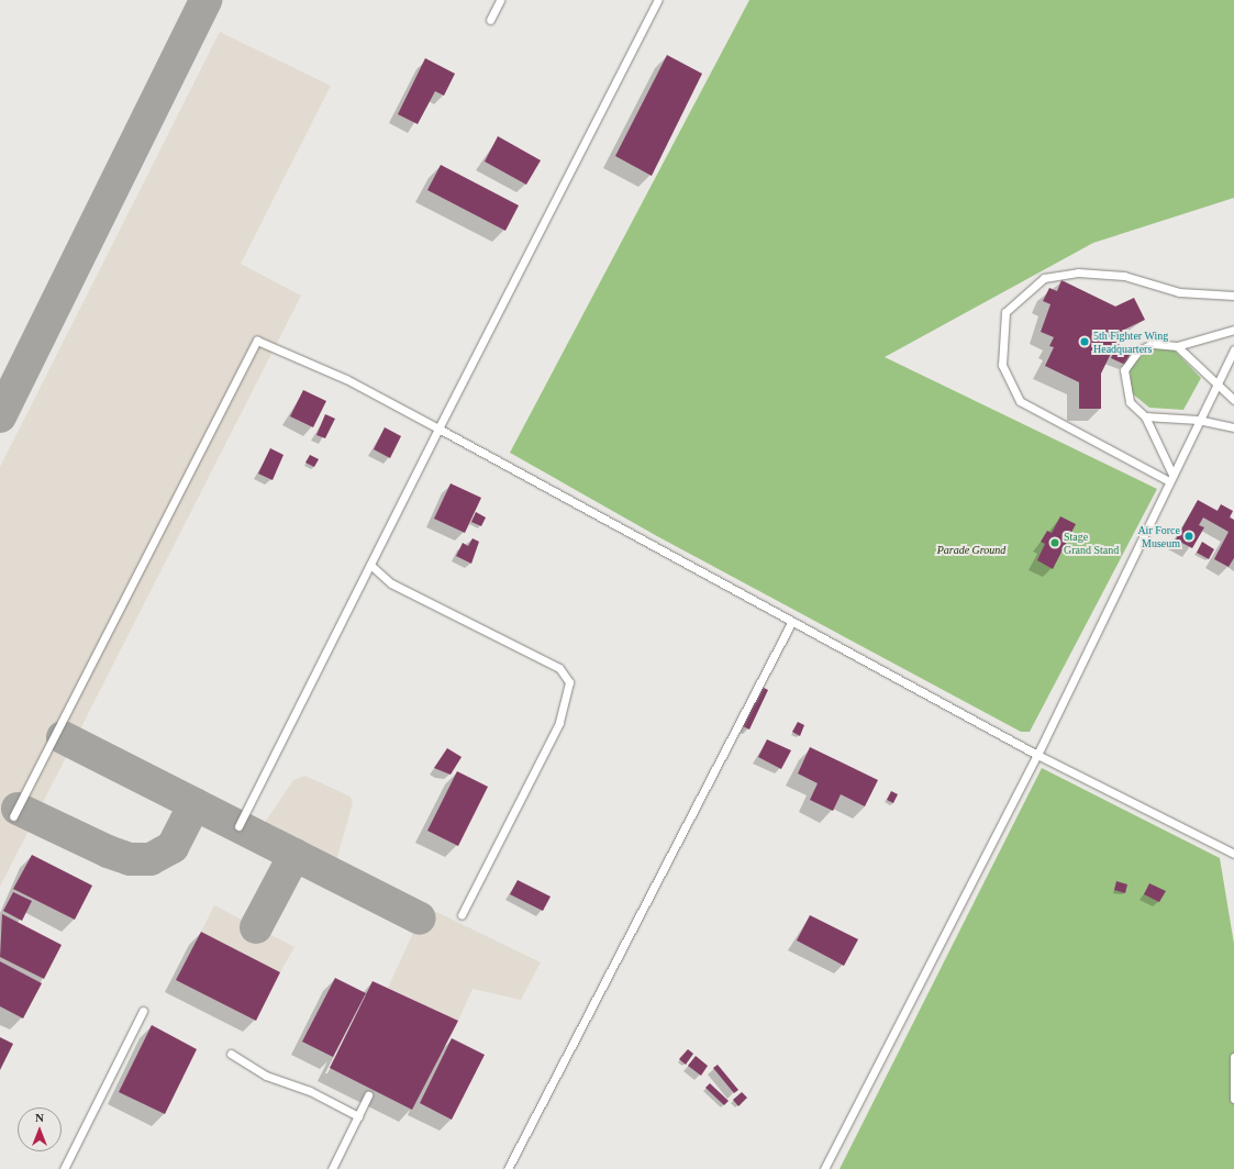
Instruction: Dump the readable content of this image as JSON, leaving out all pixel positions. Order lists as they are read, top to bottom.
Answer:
{
  "parks": ["Parade Ground"],
  "places": ["5th Fighter Wing Headquarters", "Air Force Museum", "Stage Grand Stand"],
  "north": "top"
}
